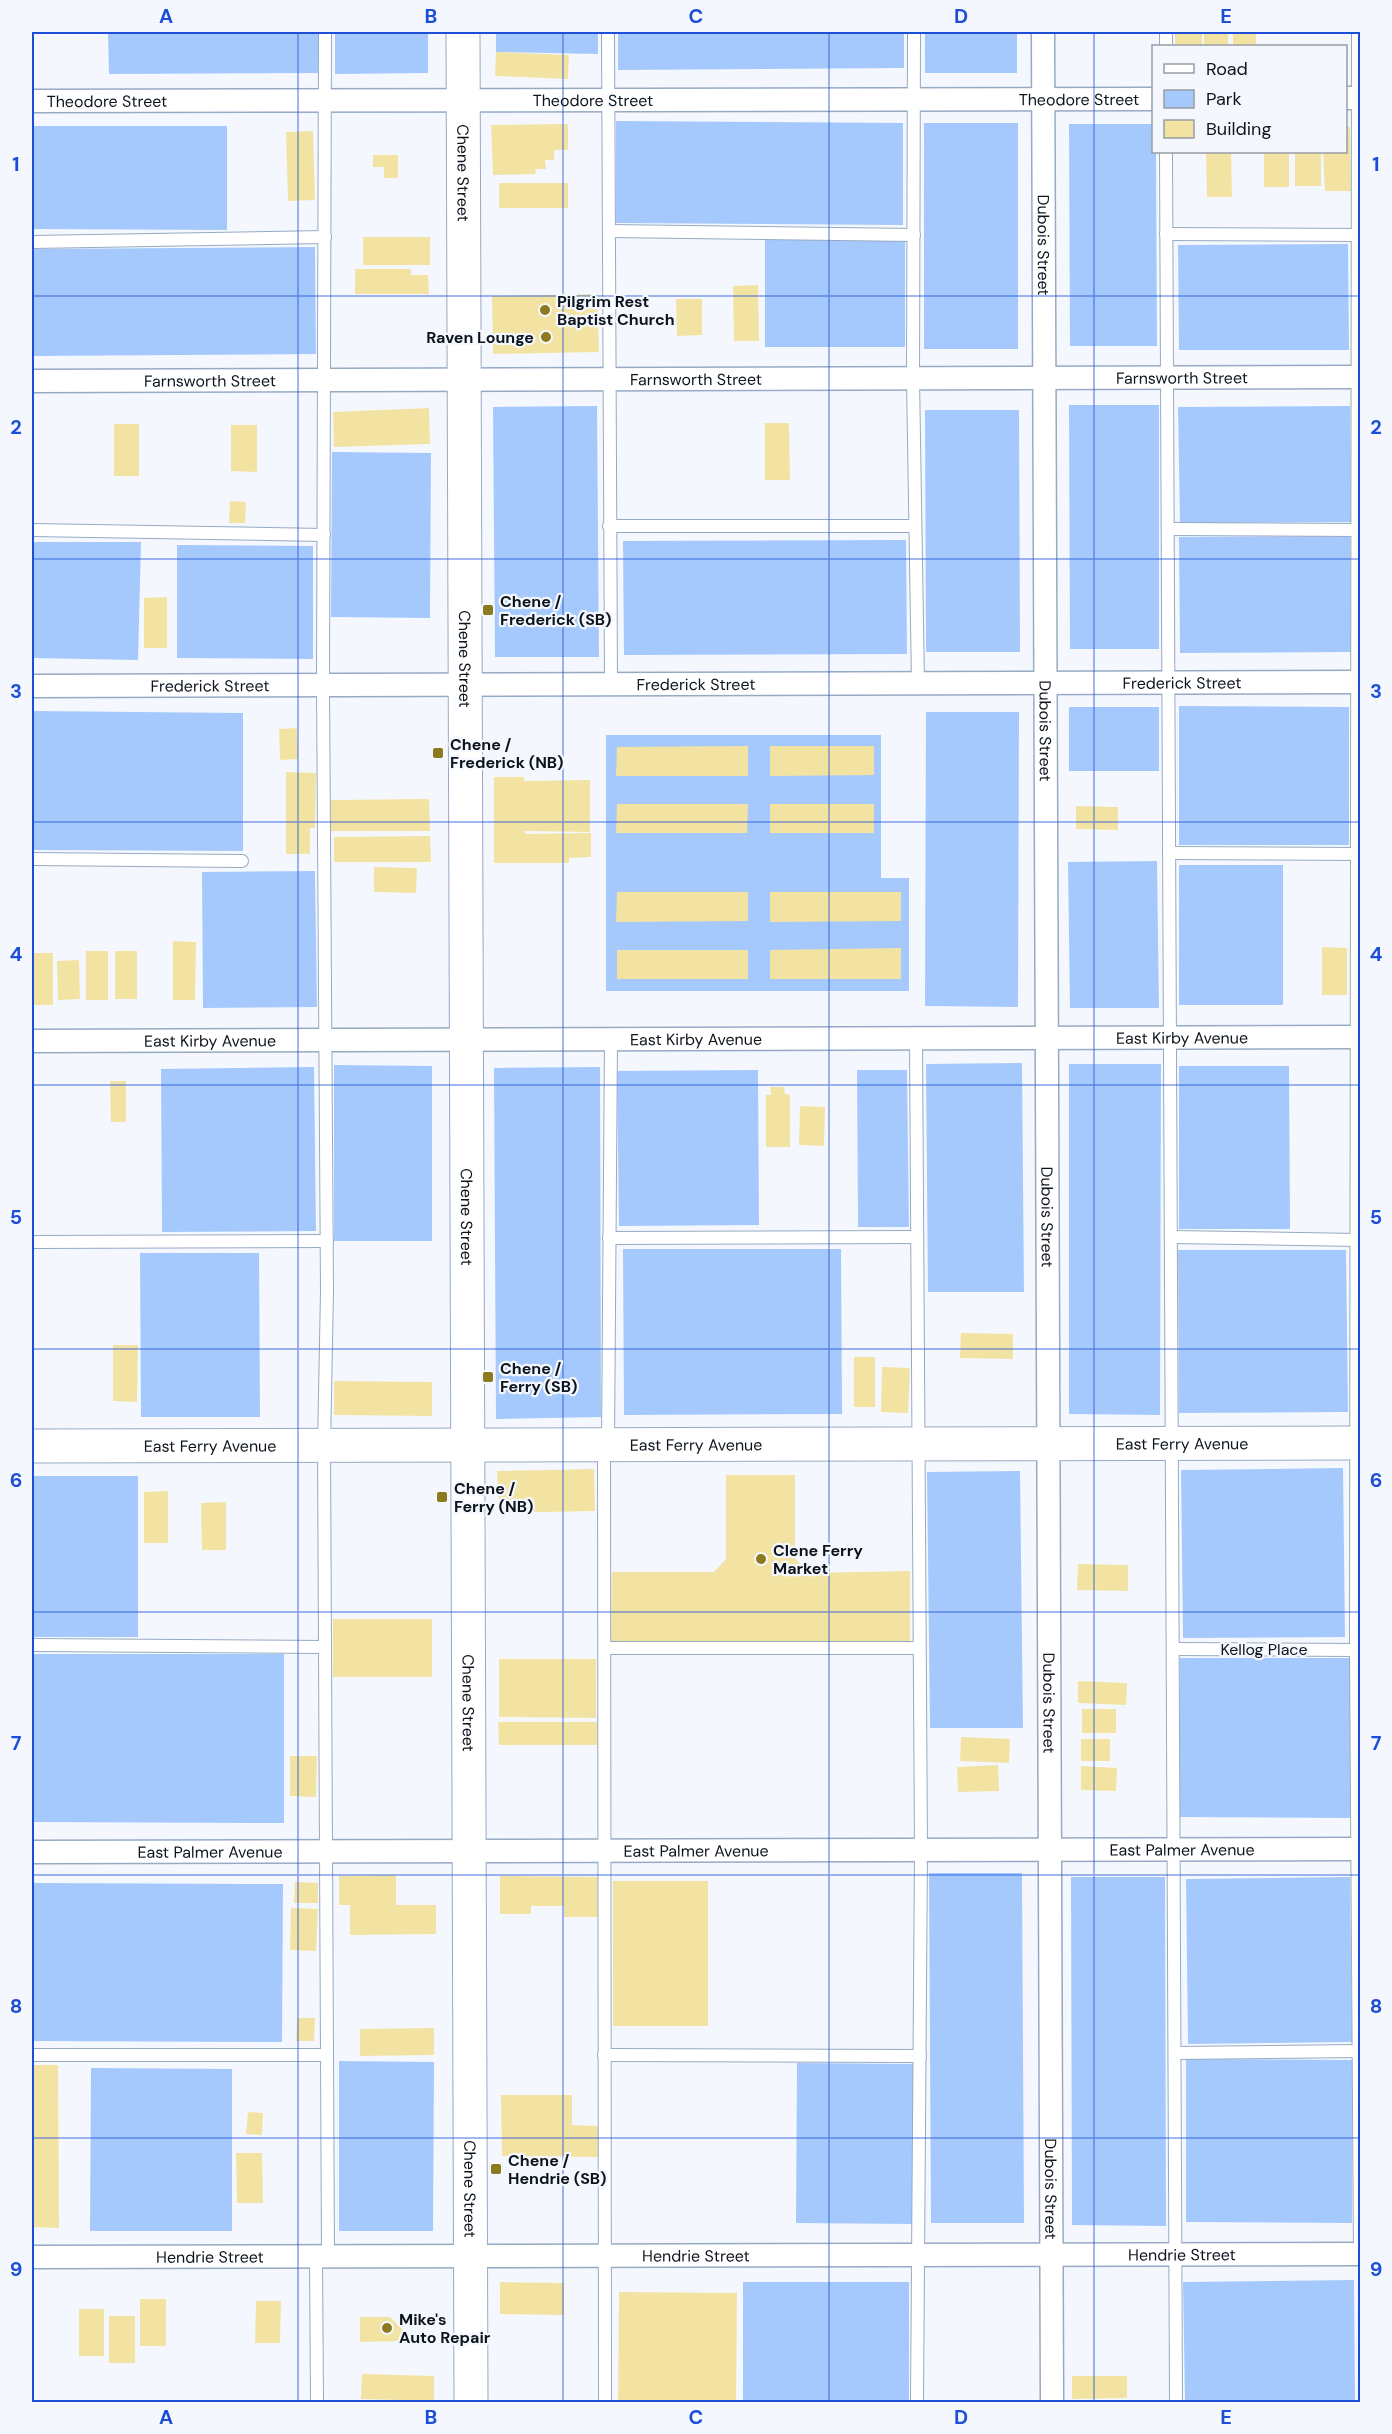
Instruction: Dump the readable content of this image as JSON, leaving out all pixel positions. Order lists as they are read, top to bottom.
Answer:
{
  "streets": {
    "street": [
      "Theodore Street",
      "Chene Street",
      "Dubois Street",
      "Farnsworth Street",
      "Frederick Street",
      "East Kirby Avenue",
      "East Ferry Avenue",
      "East Palmer Avenue",
      "Hendrie Street"
    ],
    "lane": ["Kellog Place"]
  },
  "crossings": [
    ["Theodore Street", "Chene Street"],
    ["Theodore Street", "Dubois Street"],
    ["Chene Street", "Farnsworth Street"],
    ["Chene Street", "Frederick Street"],
    ["Chene Street", "East Kirby Avenue"],
    ["Chene Street", "East Ferry Avenue"],
    ["Chene Street", "East Palmer Avenue"],
    ["Chene Street", "Hendrie Street"],
    ["Dubois Street", "Farnsworth Street"],
    ["Dubois Street", "Frederick Street"],
    ["Dubois Street", "East Kirby Avenue"],
    ["Dubois Street", "East Ferry Avenue"],
    ["Dubois Street", "East Palmer Avenue"],
    ["Dubois Street", "Hendrie Street"]
  ],
  "places": {
    "other": [
      "Pilgrim Rest Baptist Church",
      "Raven Lounge",
      "Clene Ferry Market",
      "Mike's Auto Repair"
    ],
    "transit": [
      "Chene / Frederick (SB)",
      "Chene / Frederick (NB)",
      "Chene / Ferry (SB)",
      "Chene / Ferry (NB)",
      "Chene / Hendrie (SB)"
    ]
  },
  "legend": ["Road", "Park", "Building"],
  "grid": {
    "columns": [
      "A",
      "B",
      "C",
      "D",
      "E"
    ],
    "rows": [
      "1",
      "2",
      "3",
      "4",
      "5",
      "6",
      "7",
      "8",
      "9"
    ]
  }
}
